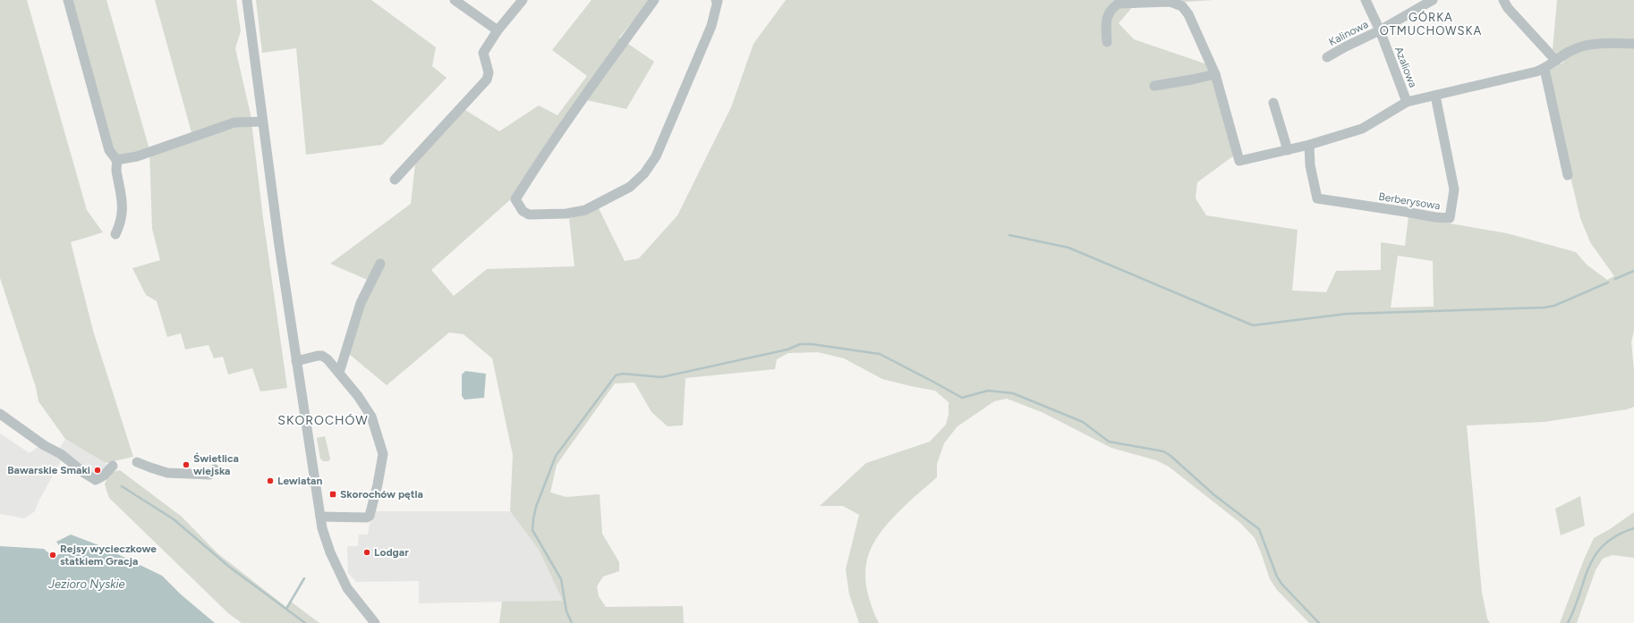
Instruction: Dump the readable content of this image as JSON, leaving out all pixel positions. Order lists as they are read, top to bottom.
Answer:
{
  "streets": {
    "street": ["Kalinowa", "Azaliowa", "Berberysowa"]
  },
  "crossings": [
    ["Kalinowa", "Azaliowa"]
  ],
  "districts": ["GÓRKA OTMUCHOWSKA", "SKOROCHÓW"],
  "water": ["Jezioro Nyskie"],
  "places": {
    "other": [
      "Świetlica wiejska",
      "Bawarskie Smaki",
      "Lewiatan",
      "Lodgar",
      "Rejsy wycieczkowe statkiem Gracja"
    ],
    "transit": ["Skorochów pętla"]
  }
}
